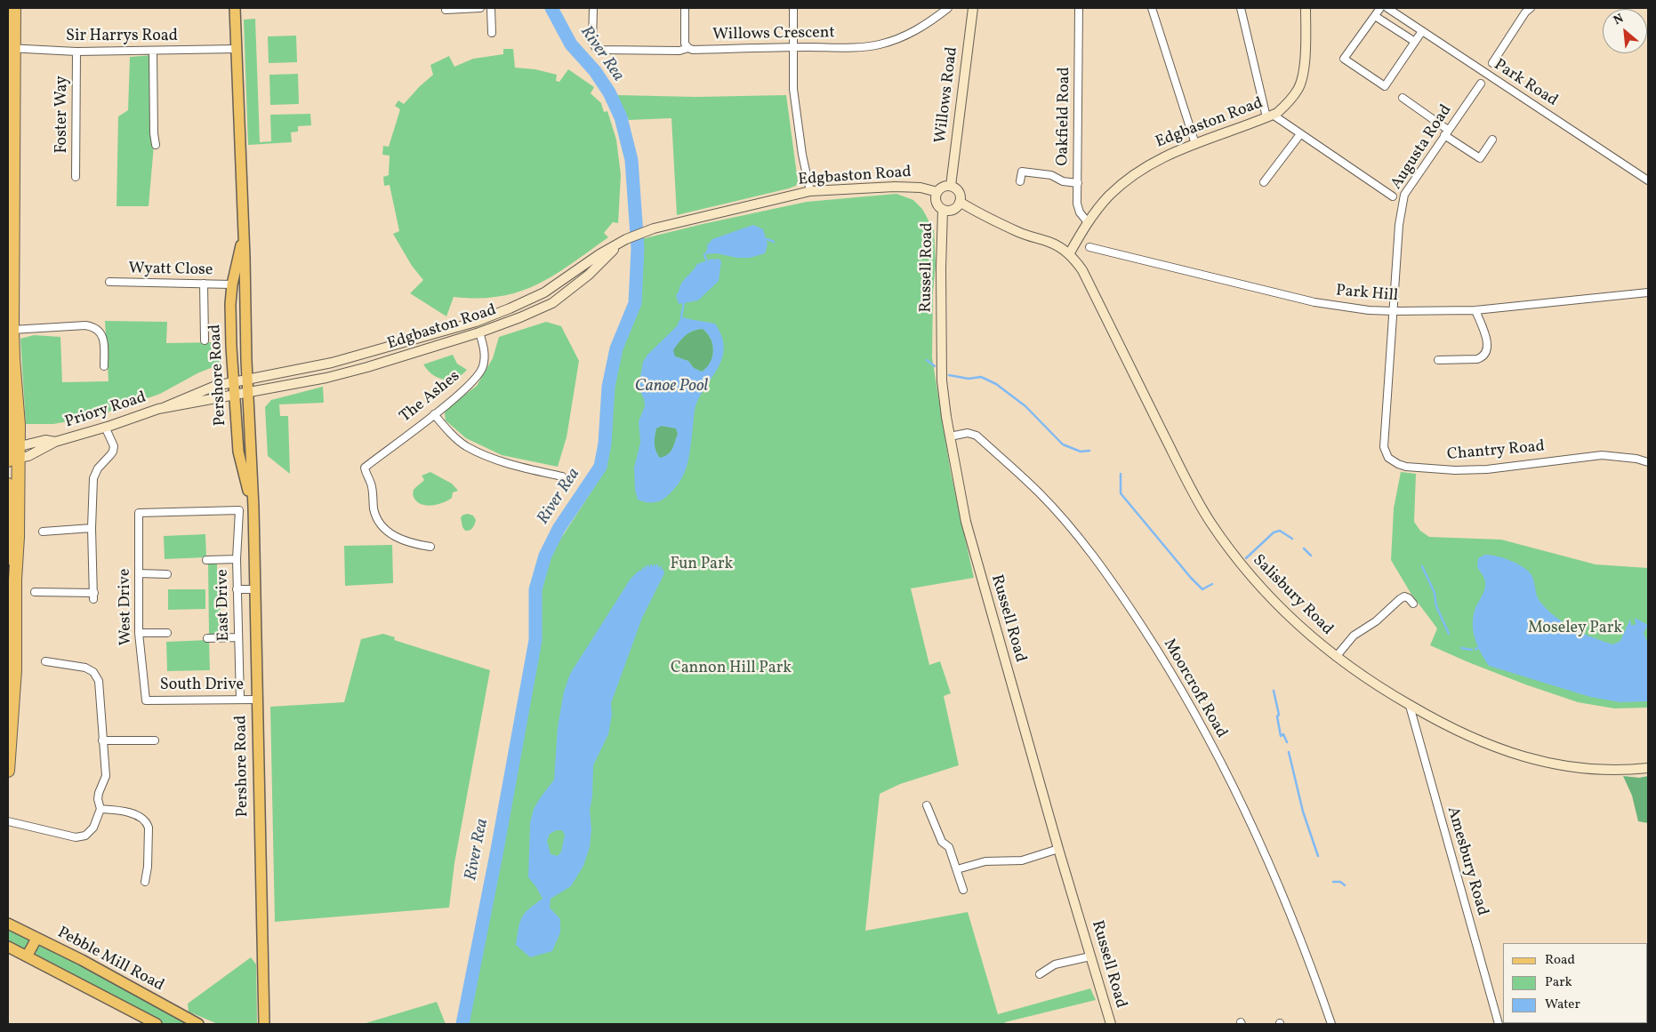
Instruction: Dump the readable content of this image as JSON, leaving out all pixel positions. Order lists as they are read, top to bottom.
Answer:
{
  "streets": {
    "main road": [
      "Willows Road",
      "Edgbaston Road",
      "Russell Road",
      "Pershore Road",
      "Priory Road",
      "Salisbury Road",
      "Pebble Mill Road"
    ],
    "street": [
      "Willows Crescent",
      "Sir Harrys Road",
      "Park Road",
      "Foster Way",
      "Oakfield Road",
      "Augusta Road",
      "Wyatt Close",
      "Park Hill",
      "The Ashes",
      "Chantry Road",
      "East Drive",
      "West Drive",
      "South Drive",
      "Moorcroft Road",
      "Amesbury Road"
    ]
  },
  "crossings": [
    ["Sir Harrys Road", "Foster Way"],
    ["Sir Harrys Road", "Pershore Road"],
    ["Willows Road", "Edgbaston Road"],
    ["Willows Road", "Russell Road"],
    ["Oakfield Road", "Edgbaston Road"],
    ["Edgbaston Road", "Russell Road"],
    ["Edgbaston Road", "Pershore Road"],
    ["Edgbaston Road", "The Ashes"],
    ["Edgbaston Road", "Priory Road"],
    ["Edgbaston Road", "Salisbury Road"],
    ["Augusta Road", "Park Hill"],
    ["Augusta Road", "Chantry Road"],
    ["Russell Road", "Moorcroft Road"],
    ["Wyatt Close", "Pershore Road"],
    ["Park Hill", "Chantry Road"],
    ["Pershore Road", "Priory Road"],
    ["Pershore Road", "South Drive"],
    ["Salisbury Road", "Amesbury Road"],
    ["East Drive", "West Drive"],
    ["East Drive", "South Drive"],
    ["West Drive", "South Drive"]
  ],
  "water": ["River Rea", "Canoe Pool"],
  "parks": ["Fun Park", "Moseley Park", "Cannon Hill Park"],
  "legend": ["Road", "Park", "Water"],
  "north": "top left"
}
